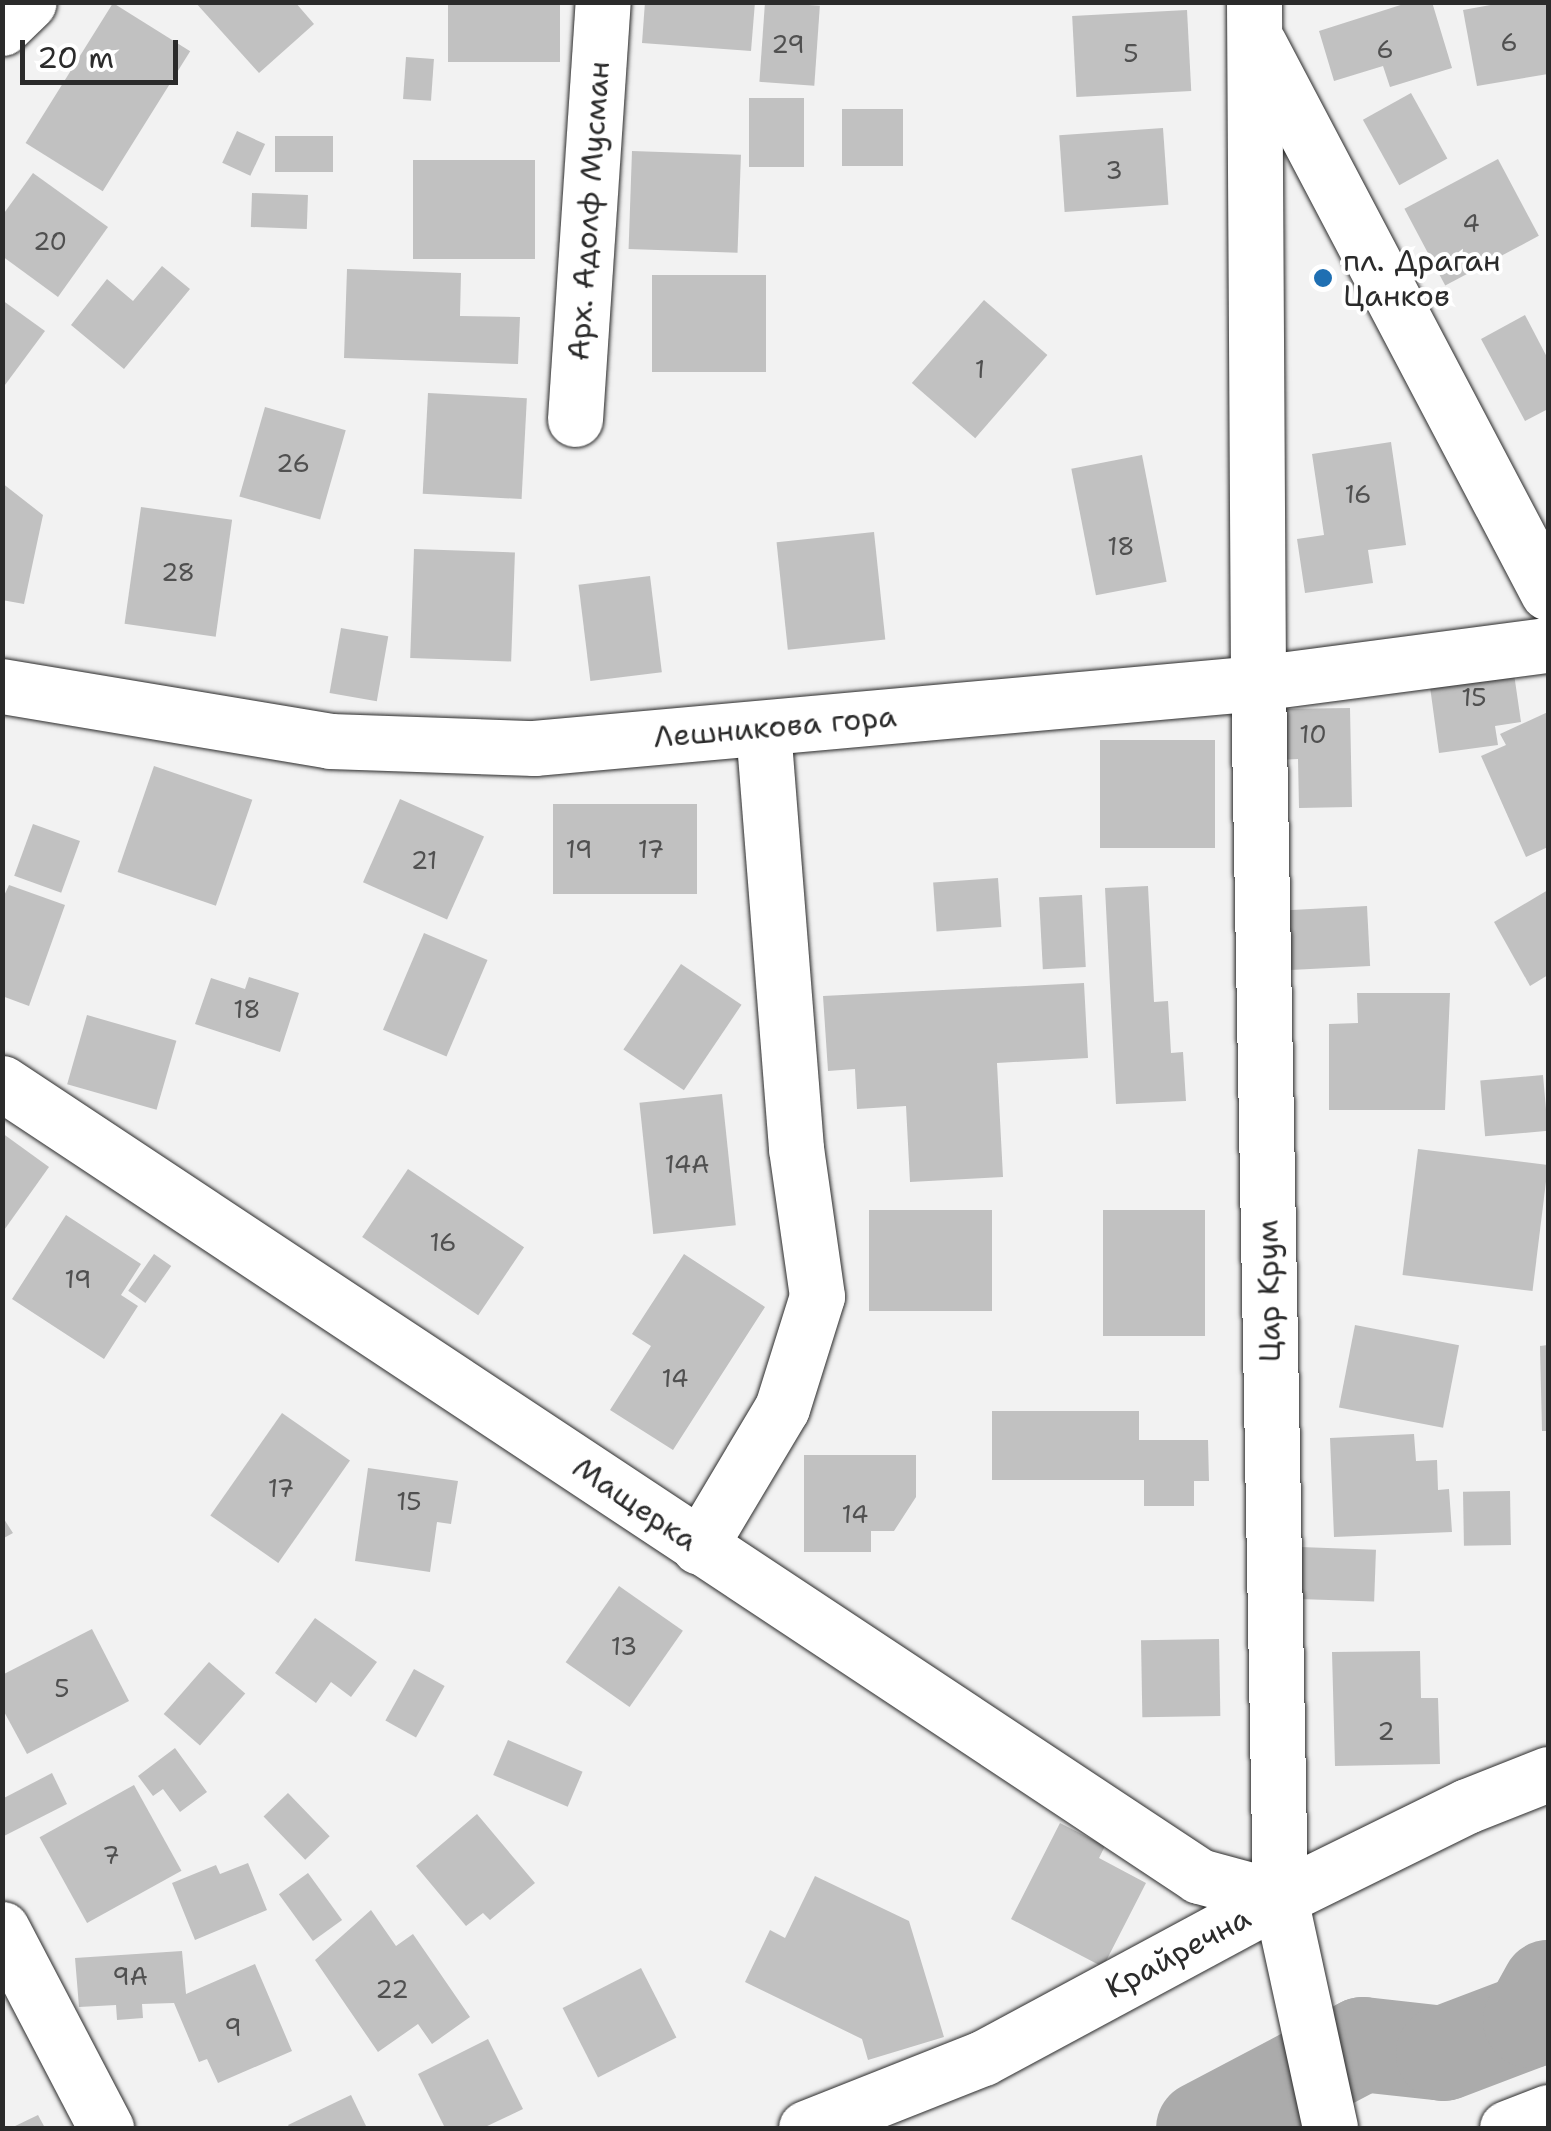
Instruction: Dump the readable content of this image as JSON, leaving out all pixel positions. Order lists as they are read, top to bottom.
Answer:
{
  "streets": {
    "street": [
      "Арх. Адолф Мусман",
      "Лешникова гора",
      "Цар Крум",
      "Мащерка",
      "Крайречна"
    ]
  },
  "crossings": [
    ["Лешникова гора", "Цар Крум"],
    ["Цар Крум", "Мащерка"],
    ["Цар Крум", "Крайречна"],
    ["Мащерка", "Крайречна"]
  ],
  "places": ["пл. Драган Цанков"],
  "house_numbers": [
    "6",
    "29",
    "6",
    "5",
    "3",
    "4",
    "20",
    "1",
    "26",
    "16",
    "18",
    "28",
    "15",
    "10",
    "19",
    "17",
    "21",
    "18",
    "14А",
    "16",
    "19",
    "14",
    "17",
    "15",
    "14",
    "13",
    "5",
    "2",
    "7",
    "9А",
    "22",
    "9"
  ],
  "scale_bar": "20 m"
}
